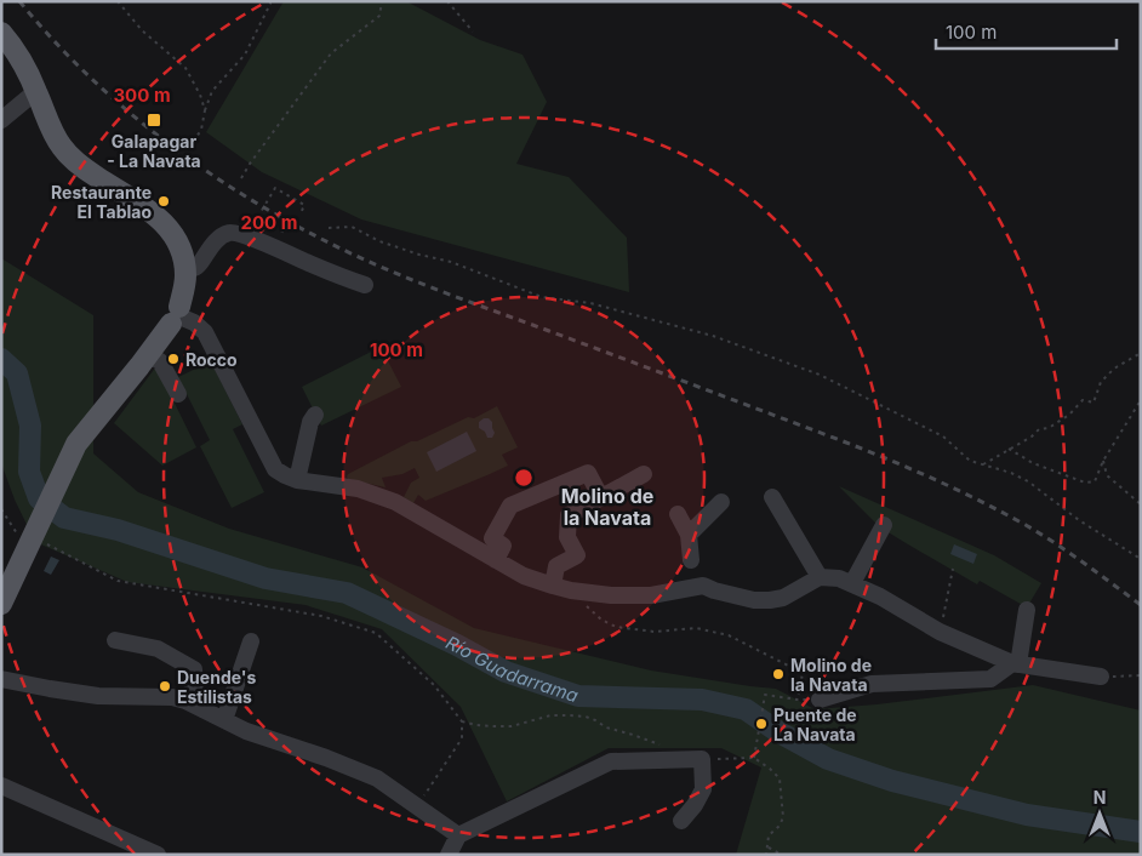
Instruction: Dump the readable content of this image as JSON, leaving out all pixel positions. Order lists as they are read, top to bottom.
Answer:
{
  "districts": ["Molino de la Navata"],
  "water": ["Río Guadarrama"],
  "places": {
    "transit": ["Galapagar - La Navata"],
    "other": [
      "Restaurante El Tablao",
      "Rocco",
      "Molino de la Navata",
      "Duende's Estilistas",
      "Puente de La Navata"
    ]
  },
  "scale_bar": "100 m",
  "north": "top",
  "rings": ["300 m", "200 m", "100 m"]
}
